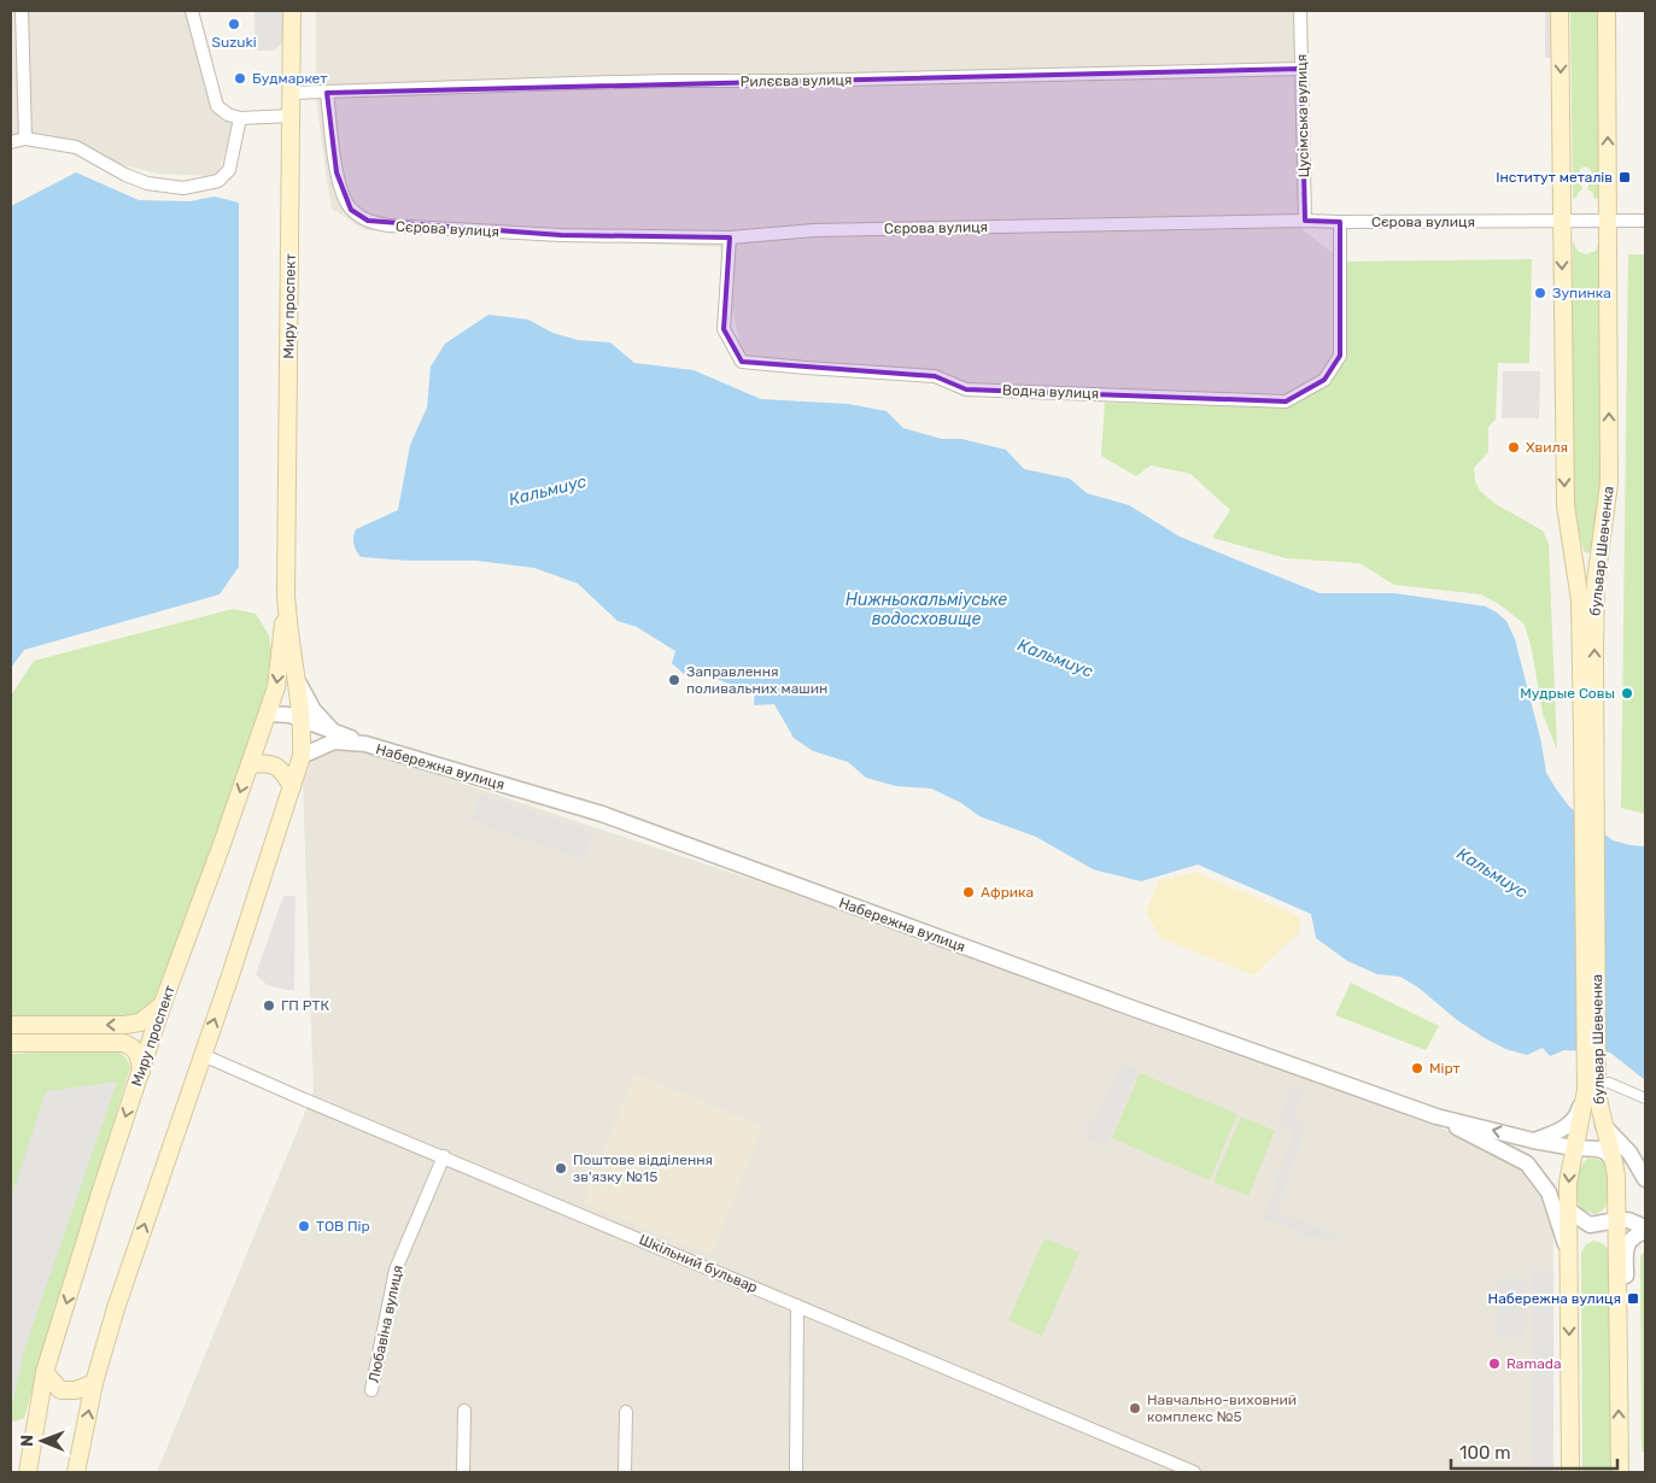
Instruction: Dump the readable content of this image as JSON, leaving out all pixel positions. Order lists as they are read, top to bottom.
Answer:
{
  "streets": {
    "main road": ["Миру проспект", "бульвар Шевченка"],
    "street": [
      "Рилєєва вулиця",
      "Цусімська вулиця",
      "Сєрова вулиця",
      "Водна вулиця",
      "Набережна вулиця",
      "Шкільний бульвар",
      "Любавіна вулиця"
    ]
  },
  "crossings": [
    ["Рилєєва вулиця", "Цусімська вулиця"],
    ["Рилєєва вулиця", "Сєрова вулиця"],
    ["Рилєєва вулиця", "Миру проспект"],
    ["Цусімська вулиця", "Сєрова вулиця"],
    ["Сєрова вулиця", "Водна вулиця"],
    ["Сєрова вулиця", "бульвар Шевченка"],
    ["Миру проспект", "Шкільний бульвар"],
    ["бульвар Шевченка", "Набережна вулиця"],
    ["Шкільний бульвар", "Любавіна вулиця"]
  ],
  "water": ["Кальмиус", "Нижньокальміуське водосховище"],
  "places": {
    "other": [
      "Suzuki",
      "Будмаркет",
      "Зупинка",
      "Хвиля",
      "Заправлення поливальних машин",
      "Мудрые Совы",
      "Африка",
      "ГП РТК",
      "Мірт",
      "Поштове відділення зв'язку №15",
      "ТОВ Пір",
      "Ramada",
      "Навчально-виховний комплекс №5"
    ],
    "transit": ["Інститут металів", "Набережна вулиця"]
  },
  "scale_bar": "100 m",
  "north": "left"
}
